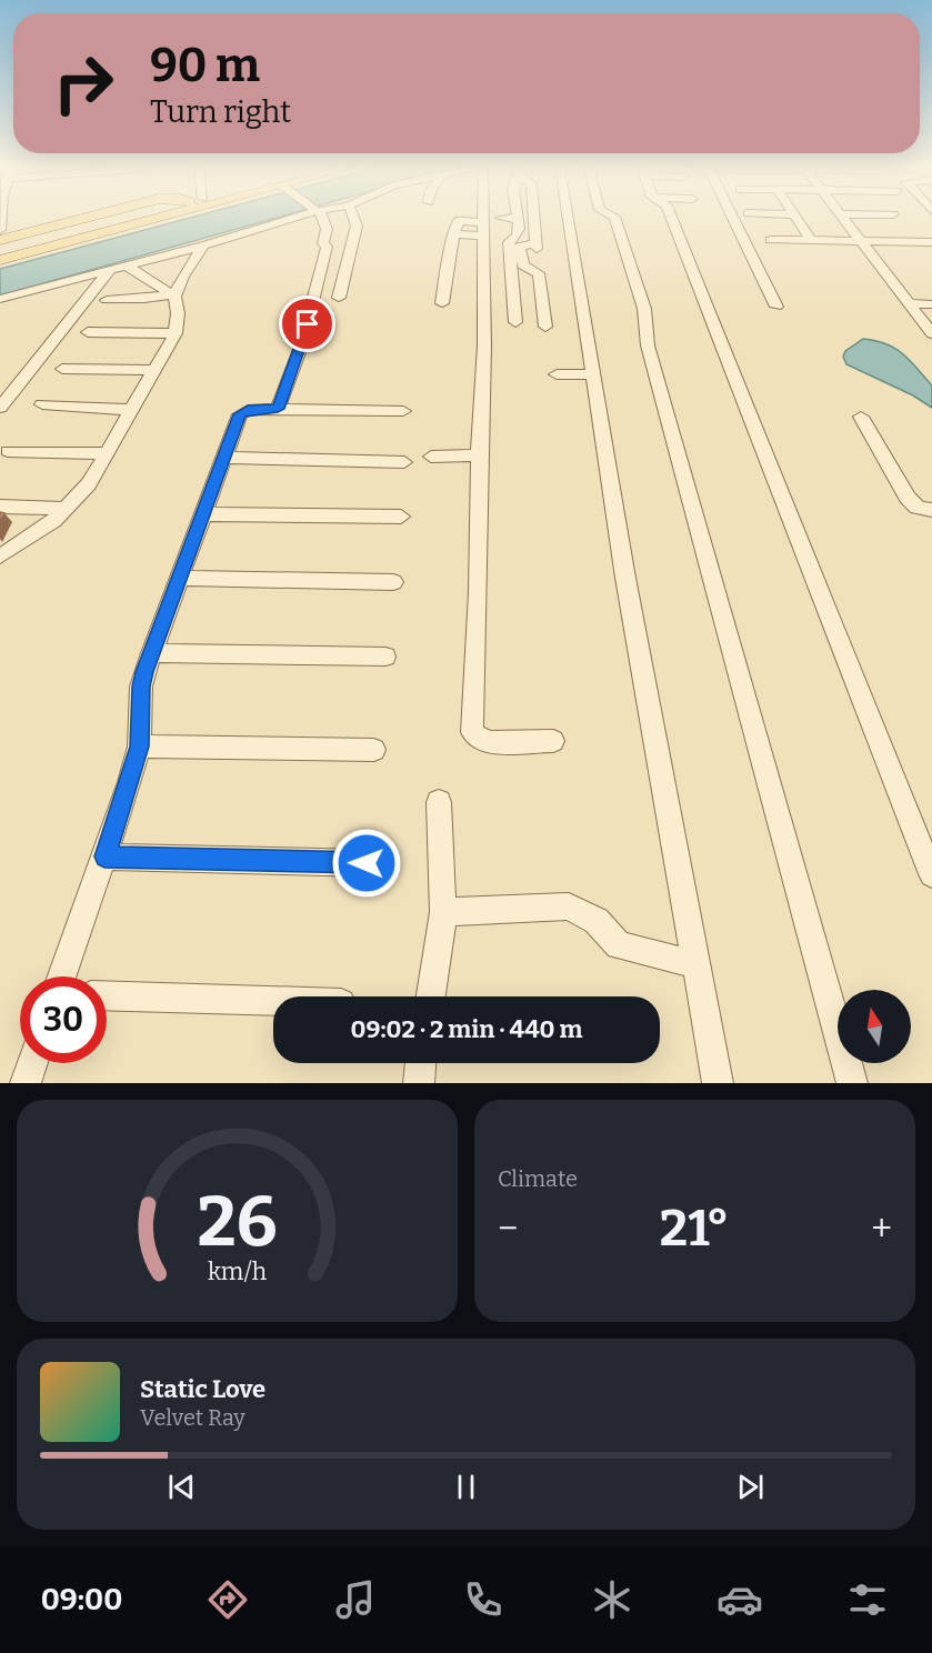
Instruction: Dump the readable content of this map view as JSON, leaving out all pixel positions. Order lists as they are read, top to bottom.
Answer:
{
  "north": "top",
  "page": {
    "turn": ["90 m", "Turn right"],
    "limit": "30",
    "trip": "09:02 · 2 min · 440 m",
    "tile": "Climate",
    "heat": ["−", "21°", "+"],
    "song": ["Static Love", "Velvet Ray"],
    "tabs": "09:00",
    "gauge": ["26", "km/h"]
  }
}
